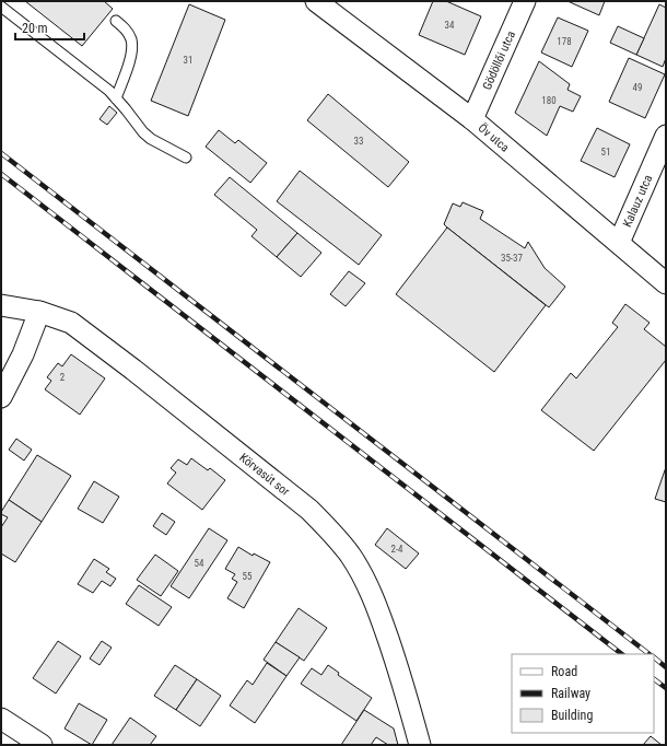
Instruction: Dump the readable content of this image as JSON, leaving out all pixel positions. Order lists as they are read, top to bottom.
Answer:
{
  "streets": {
    "street": [
      "Gödöllői utca",
      "Öv utca",
      "Kalauz utca",
      "Körvasút sor"
    ]
  },
  "crossings": [
    ["Gödöllői utca", "Öv utca"],
    ["Öv utca", "Kalauz utca"]
  ],
  "house_numbers": [
    "34",
    "178",
    "31",
    "49",
    "180",
    "33",
    "51",
    "35-37",
    "2",
    "2-4",
    "54",
    "55"
  ],
  "legend": ["Road", "Railway", "Building"],
  "scale_bar": "20 m"
}
